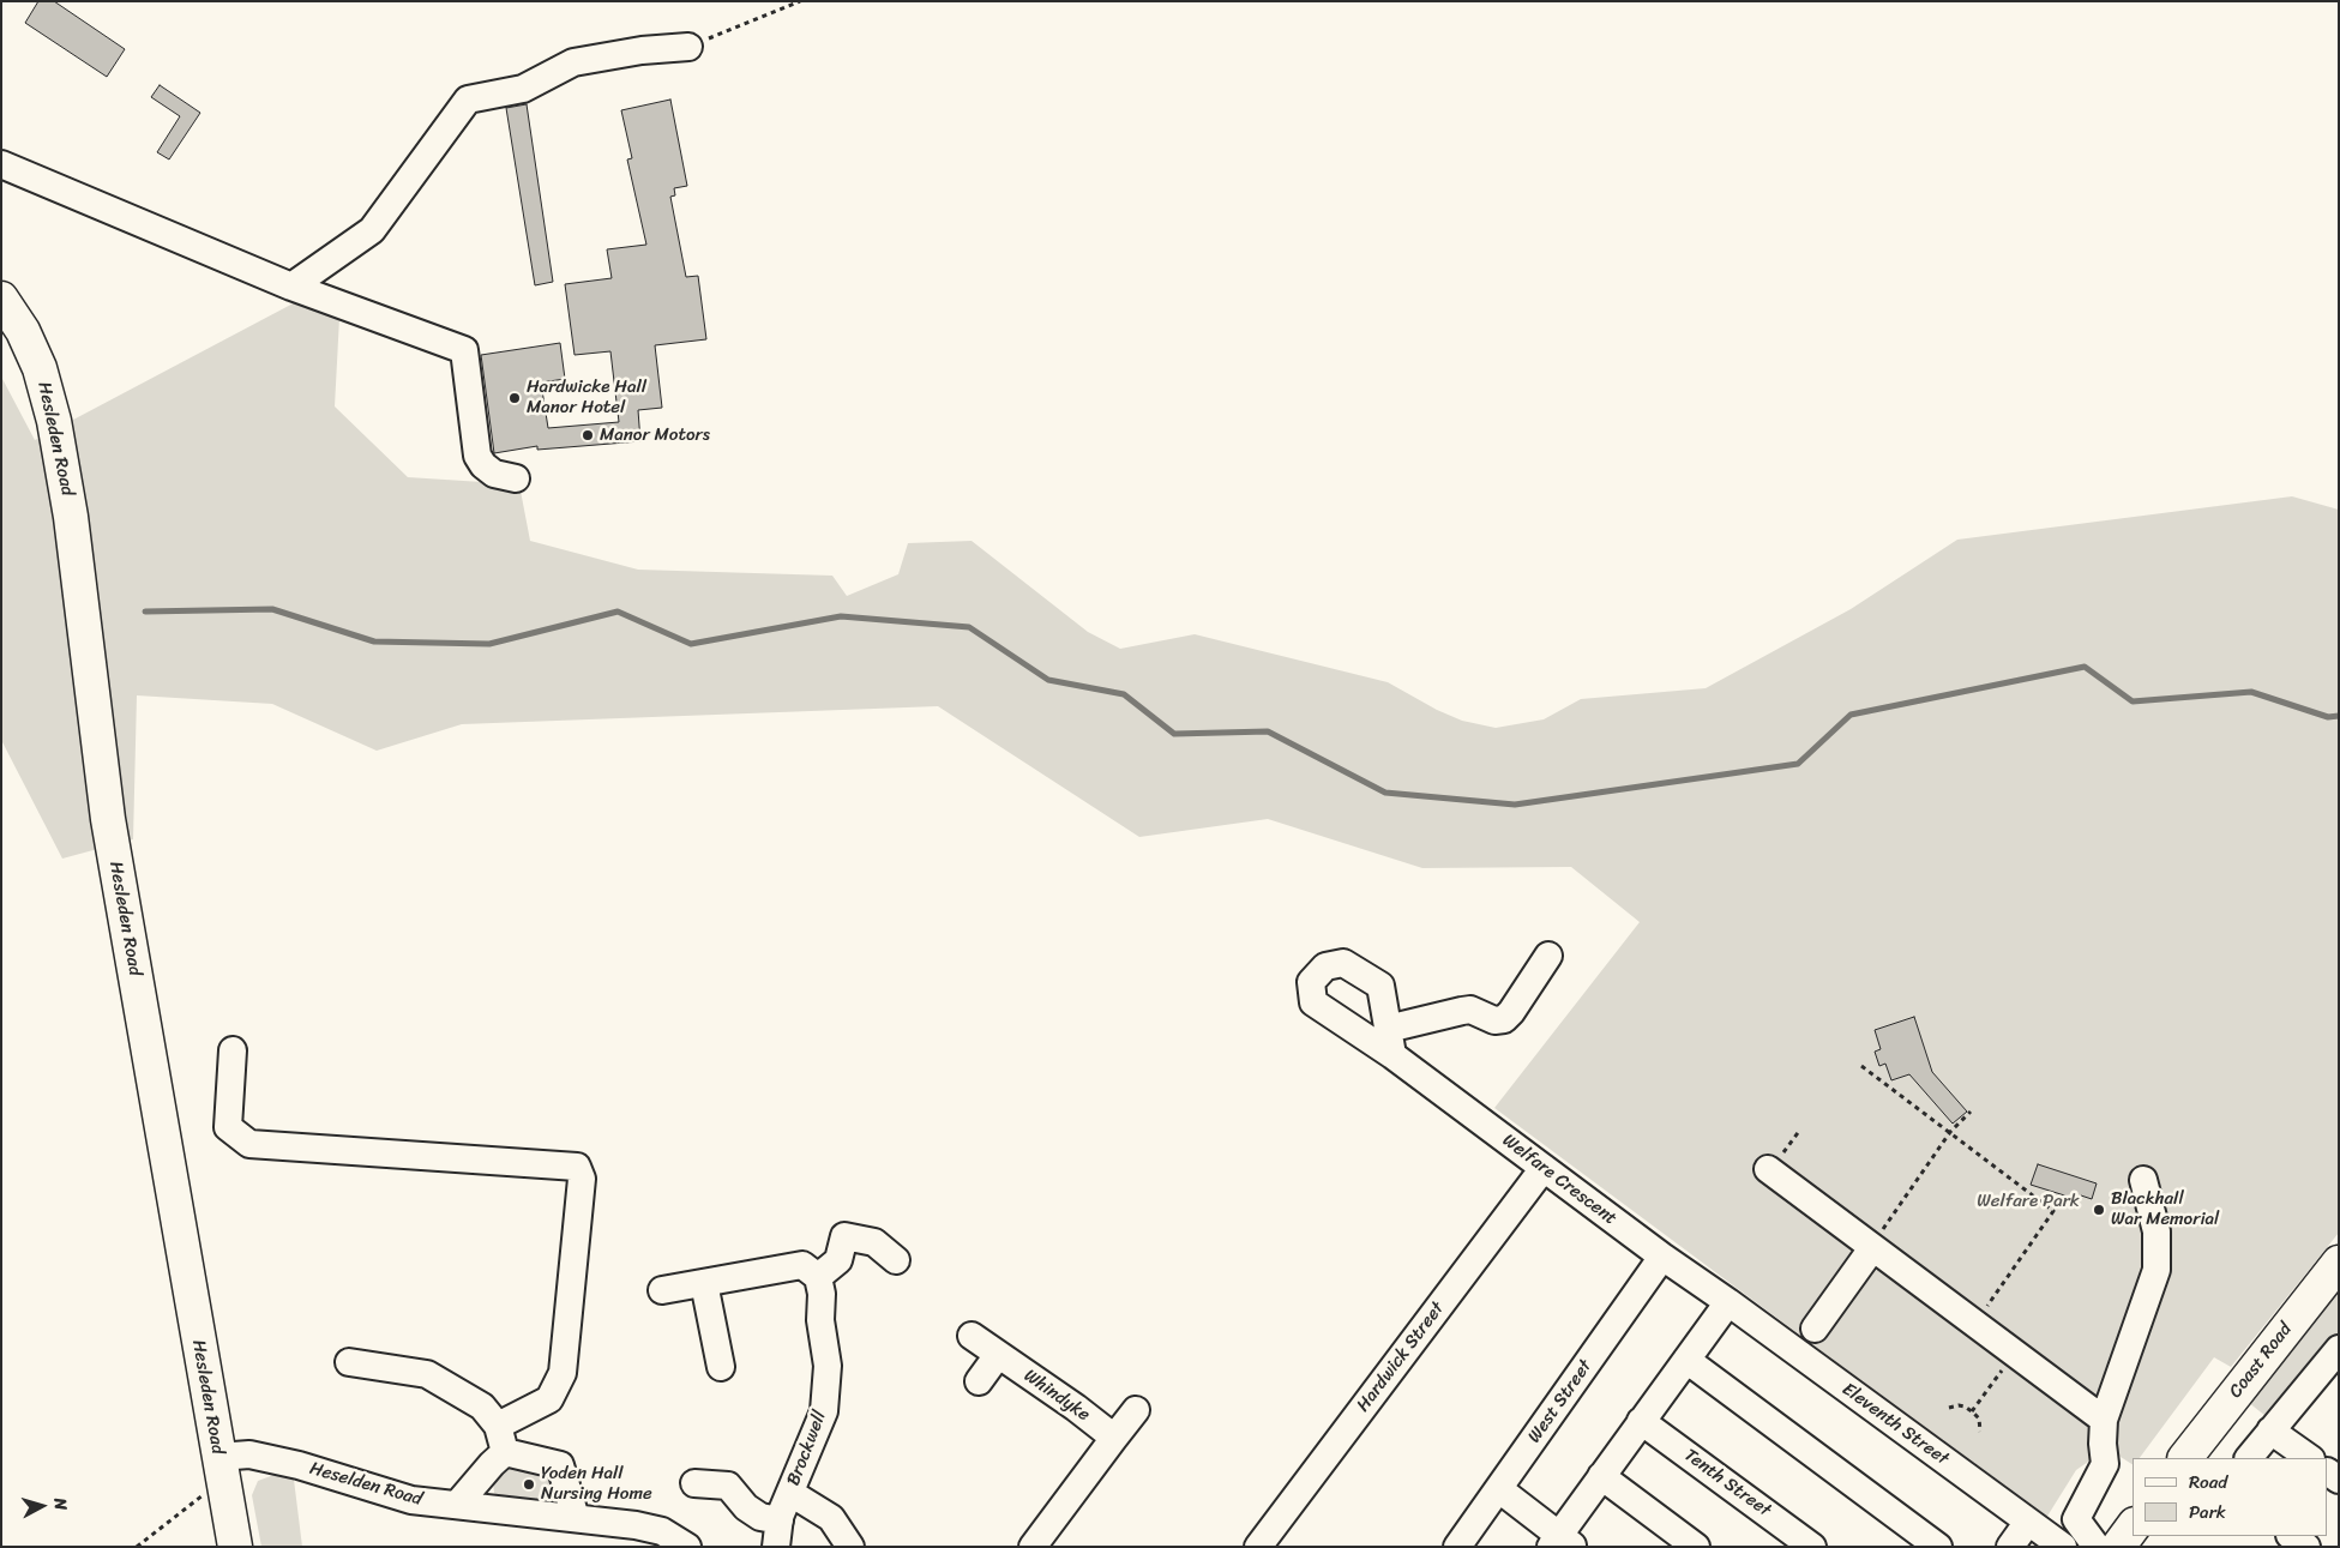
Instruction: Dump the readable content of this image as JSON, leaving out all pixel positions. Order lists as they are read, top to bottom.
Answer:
{
  "streets": {
    "main road": ["Hesleden Road", "Coast Road"],
    "street": [
      "Welfare Crescent",
      "Hardwick Street",
      "Whindyke",
      "West Street",
      "Eleventh Street",
      "Brockwell",
      "Tenth Street",
      "Heselden Road"
    ]
  },
  "crossings": [
    ["Hesleden Road", "Heselden Road"],
    ["Welfare Crescent", "Hardwick Street"],
    ["Welfare Crescent", "West Street"],
    ["Welfare Crescent", "Eleventh Street"]
  ],
  "parks": ["Welfare Park"],
  "places": [
    "Hardwicke Hall Manor Hotel",
    "Manor Motors",
    "Blackhall War Memorial",
    "Yoden Hall Nursing Home"
  ],
  "legend": ["Road", "Park"],
  "north": "right"
}
